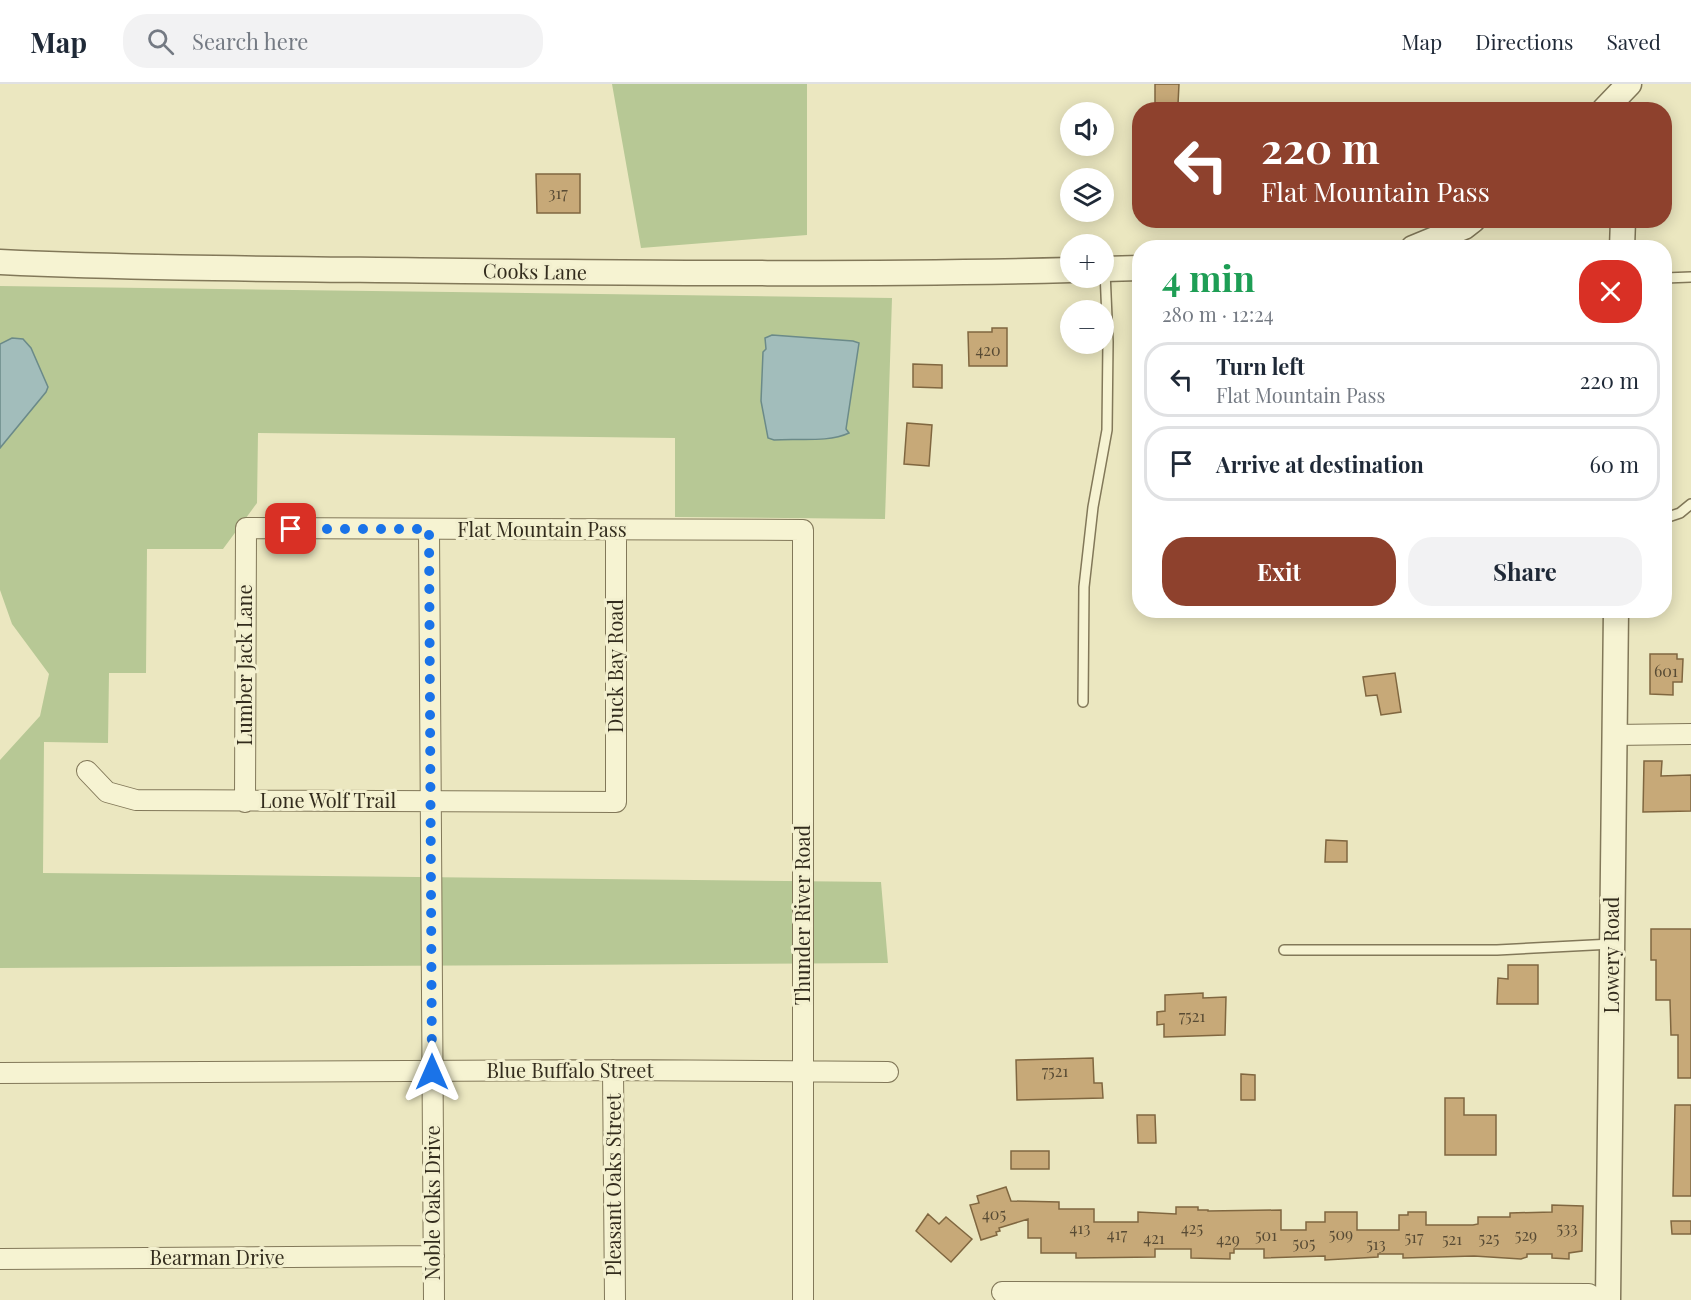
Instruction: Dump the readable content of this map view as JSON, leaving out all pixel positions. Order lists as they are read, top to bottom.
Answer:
{
  "streets": {
    "street": [
      "Cooks Lane",
      "Flat Mountain Pass",
      "Lumber Jack Lane",
      "Duck Bay Road",
      "Lone Wolf Trail",
      "Thunder River Road",
      "Lowery Road",
      "Blue Buffalo Street",
      "Pleasant Oaks Street",
      "Noble Oaks Drive",
      "Bearman Drive"
    ]
  },
  "crossings": [
    ["Flat Mountain Pass", "Lumber Jack Lane"],
    ["Flat Mountain Pass", "Duck Bay Road"],
    ["Flat Mountain Pass", "Thunder River Road"],
    ["Flat Mountain Pass", "Noble Oaks Drive"],
    ["Lumber Jack Lane", "Lone Wolf Trail"],
    ["Duck Bay Road", "Lone Wolf Trail"],
    ["Lone Wolf Trail", "Noble Oaks Drive"],
    ["Thunder River Road", "Blue Buffalo Street"],
    ["Blue Buffalo Street", "Pleasant Oaks Street"],
    ["Blue Buffalo Street", "Noble Oaks Drive"],
    ["Noble Oaks Drive", "Bearman Drive"]
  ],
  "house_numbers": [
    "317",
    "420",
    "601",
    "7521",
    "7521",
    "405",
    "413",
    "425",
    "533",
    "417",
    "509",
    "501",
    "529",
    "517",
    "421",
    "525",
    "429",
    "521",
    "505",
    "513"
  ],
  "page": {
    "header": "Map",
    "search": "Search here",
    "nav": ["Map", "Directions", "Saved"],
    "map_buttons": ["+", "−"],
    "turn": ["220 m", "Flat Mountain Pass"],
    "heading": ["4 min", "280 m · 12:24"],
    "list": [
      {
        "name": "Turn left",
        "note": "Flat Mountain Pass",
        "value": "220 m"
      },
      {
        "name": "Arrive at destination",
        "value": "60 m"
      }
    ],
    "buttons": ["Exit", "Share"]
  }
}
